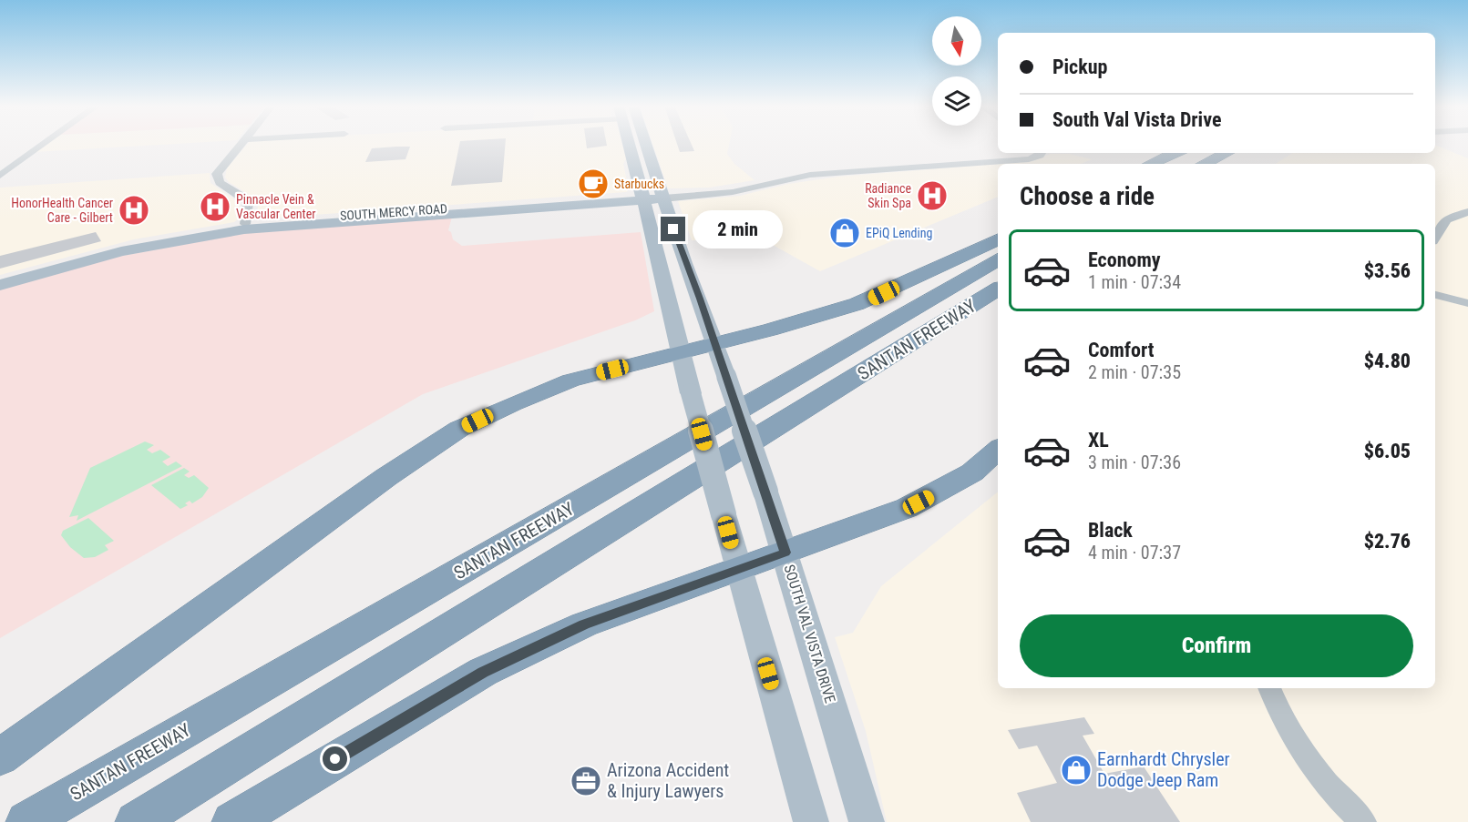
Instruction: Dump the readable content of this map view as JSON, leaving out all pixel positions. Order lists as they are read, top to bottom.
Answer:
{
  "streets": {
    "highway": ["SANTAN FREEWAY"],
    "main road": ["SOUTH MERCY ROAD", "SOUTH VAL VISTA DRIVE"]
  },
  "crossings": [
    ["SOUTH MERCY ROAD", "SOUTH VAL VISTA DRIVE"]
  ],
  "places": {
    "cafe": ["Starbucks"],
    "hospital": ["Radiance Skin Spa", "Pinnacle Vein & Vascular Center", "HonorHealth Cancer Care - Gilbert"],
    "shop": ["EPiQ Lending", "Earnhardt Chrysler Dodge Jeep Ram"],
    "office": ["Arizona Accident & Injury Lawyers"]
  },
  "north": "bottom",
  "page": {
    "banner": ["Pickup", "South Val Vista Drive"],
    "heading": "Choose a ride",
    "bubble": "2 min",
    "list": [
      {
        "name": "Economy",
        "note": "1 min · 07:34",
        "value": "$3.56"
      },
      {
        "name": "Comfort",
        "note": "2 min · 07:35",
        "value": "$4.80"
      },
      {
        "name": "XL",
        "note": "3 min · 07:36",
        "value": "$6.05"
      },
      {
        "name": "Black",
        "note": "4 min · 07:37",
        "value": "$2.76"
      }
    ],
    "buttons": "Confirm"
  }
}
